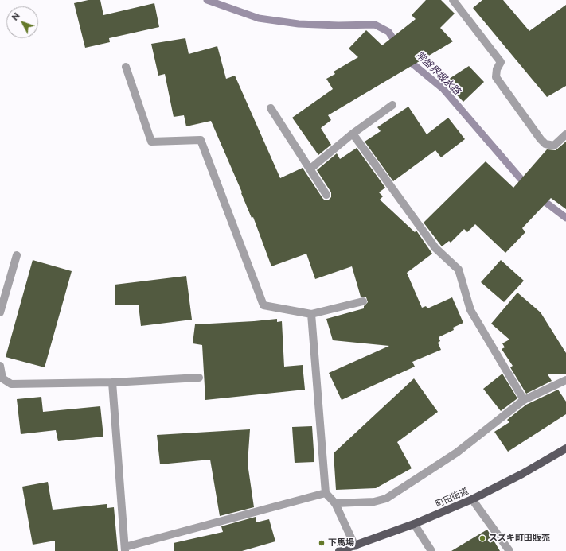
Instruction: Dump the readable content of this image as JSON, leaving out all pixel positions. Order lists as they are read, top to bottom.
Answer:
{
  "streets": {
    "main road": ["町田街道"]
  },
  "water": ["常盤界堀水路"],
  "places": ["スズキ町田販売", "下馬場"],
  "north": "top left"
}
